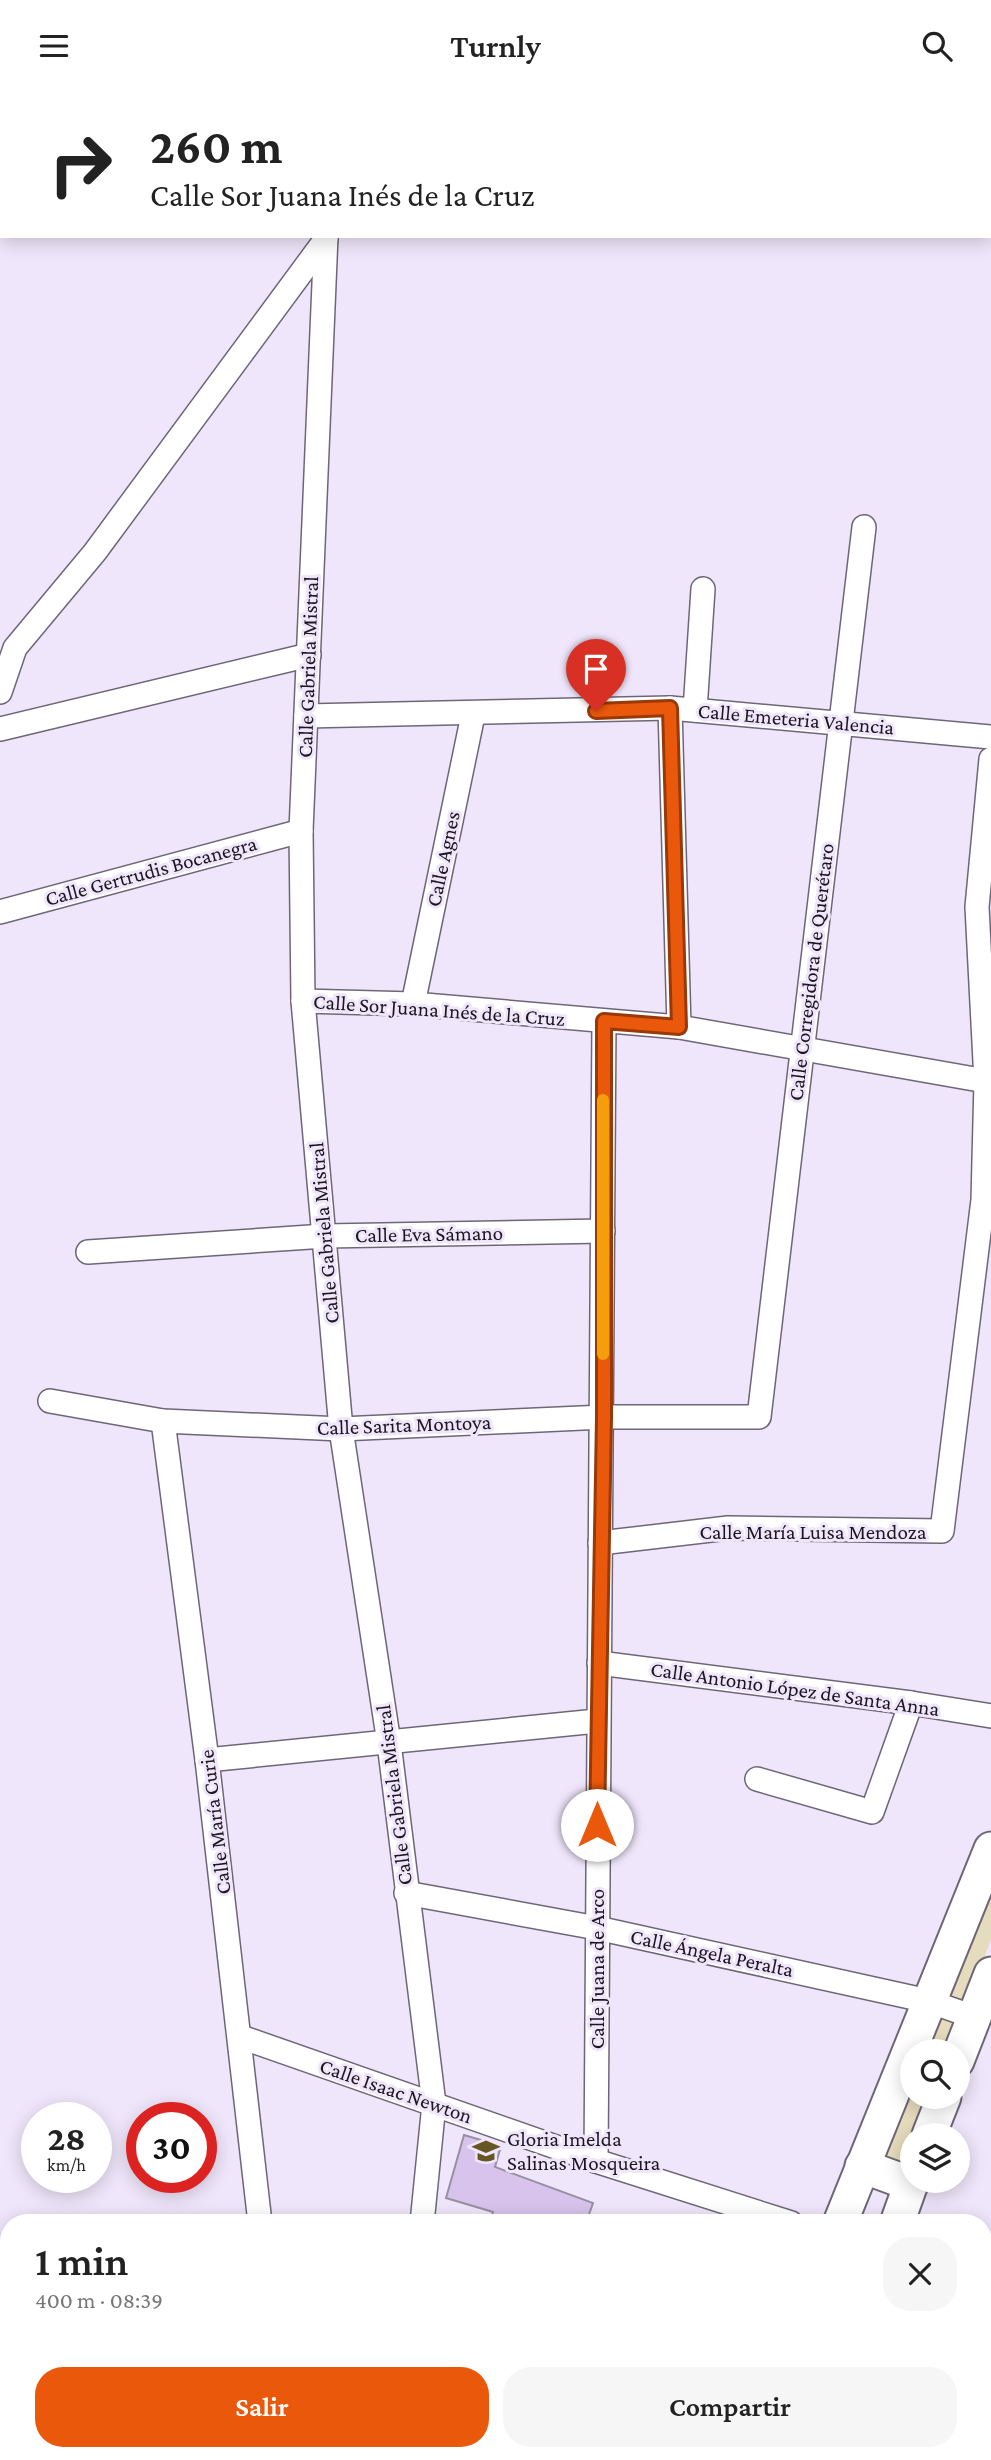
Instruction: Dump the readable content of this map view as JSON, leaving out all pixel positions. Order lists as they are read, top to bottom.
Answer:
{
  "streets": {
    "street": [
      "Calle Gabriela Mistral",
      "Calle Emeteria Valencia",
      "Calle Agnes",
      "Calle Gertrudis Bocanegra",
      "Calle Corregidora de Querétaro",
      "Calle Sor Juana Inés de la Cruz",
      "Calle Eva Sámano",
      "Calle Sarita Montoya",
      "Calle María Luisa Mendoza",
      "Calle Antonio López de Santa Anna",
      "Calle María Curie",
      "Calle Ángela Peralta",
      "Calle Juana de Arco",
      "Calle Isaac Newton"
    ]
  },
  "crossings": [
    ["Calle Gabriela Mistral", "Calle Emeteria Valencia"],
    ["Calle Gabriela Mistral", "Calle Gertrudis Bocanegra"],
    ["Calle Gabriela Mistral", "Calle Sor Juana Inés de la Cruz"],
    ["Calle Gabriela Mistral", "Calle Eva Sámano"],
    ["Calle Gabriela Mistral", "Calle Sarita Montoya"],
    ["Calle Gabriela Mistral", "Calle Ángela Peralta"],
    ["Calle Gabriela Mistral", "Calle Isaac Newton"],
    ["Calle Emeteria Valencia", "Calle Agnes"],
    ["Calle Emeteria Valencia", "Calle Corregidora de Querétaro"],
    ["Calle Agnes", "Calle Sor Juana Inés de la Cruz"],
    ["Calle Corregidora de Querétaro", "Calle Sor Juana Inés de la Cruz"],
    ["Calle Corregidora de Querétaro", "Calle Sarita Montoya"],
    ["Calle Sor Juana Inés de la Cruz", "Calle María Luisa Mendoza"],
    ["Calle Sor Juana Inés de la Cruz", "Calle Juana de Arco"],
    ["Calle Eva Sámano", "Calle Juana de Arco"],
    ["Calle Sarita Montoya", "Calle María Curie"],
    ["Calle Sarita Montoya", "Calle Juana de Arco"],
    ["Calle María Luisa Mendoza", "Calle Juana de Arco"],
    ["Calle Antonio López de Santa Anna", "Calle Juana de Arco"],
    ["Calle María Curie", "Calle Isaac Newton"],
    ["Calle Ángela Peralta", "Calle Juana de Arco"],
    ["Calle Juana de Arco", "Calle Isaac Newton"]
  ],
  "places": {
    "school or university": ["Gloria Imelda Salinas Mosqueira"]
  },
  "page": {
    "header": "Turnly",
    "turn": ["260 m", "Calle Sor Juana Inés de la Cruz"],
    "speed": "28 km/h",
    "limit": "30",
    "heading": ["1 min", "400 m · 08:39"],
    "buttons": ["Salir", "Compartir"]
  }
}
